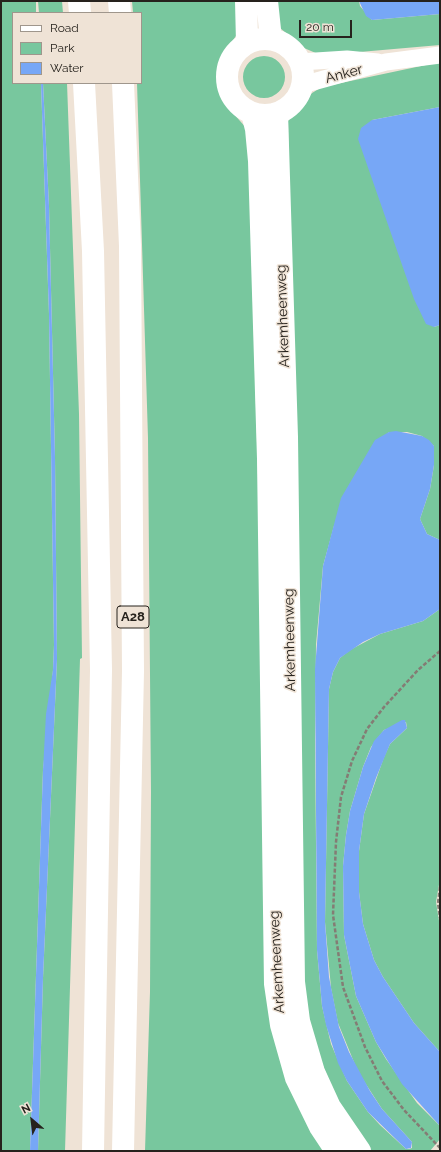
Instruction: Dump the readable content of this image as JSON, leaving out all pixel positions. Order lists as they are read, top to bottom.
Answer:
{
  "streets": {
    "main road": ["Arkemheenweg", "A28"],
    "street": ["Anker"]
  },
  "crossings": [
    ["Anker", "Arkemheenweg"]
  ],
  "legend": ["Road", "Park", "Water"],
  "scale_bar": "20 m",
  "north": "top left"
}
